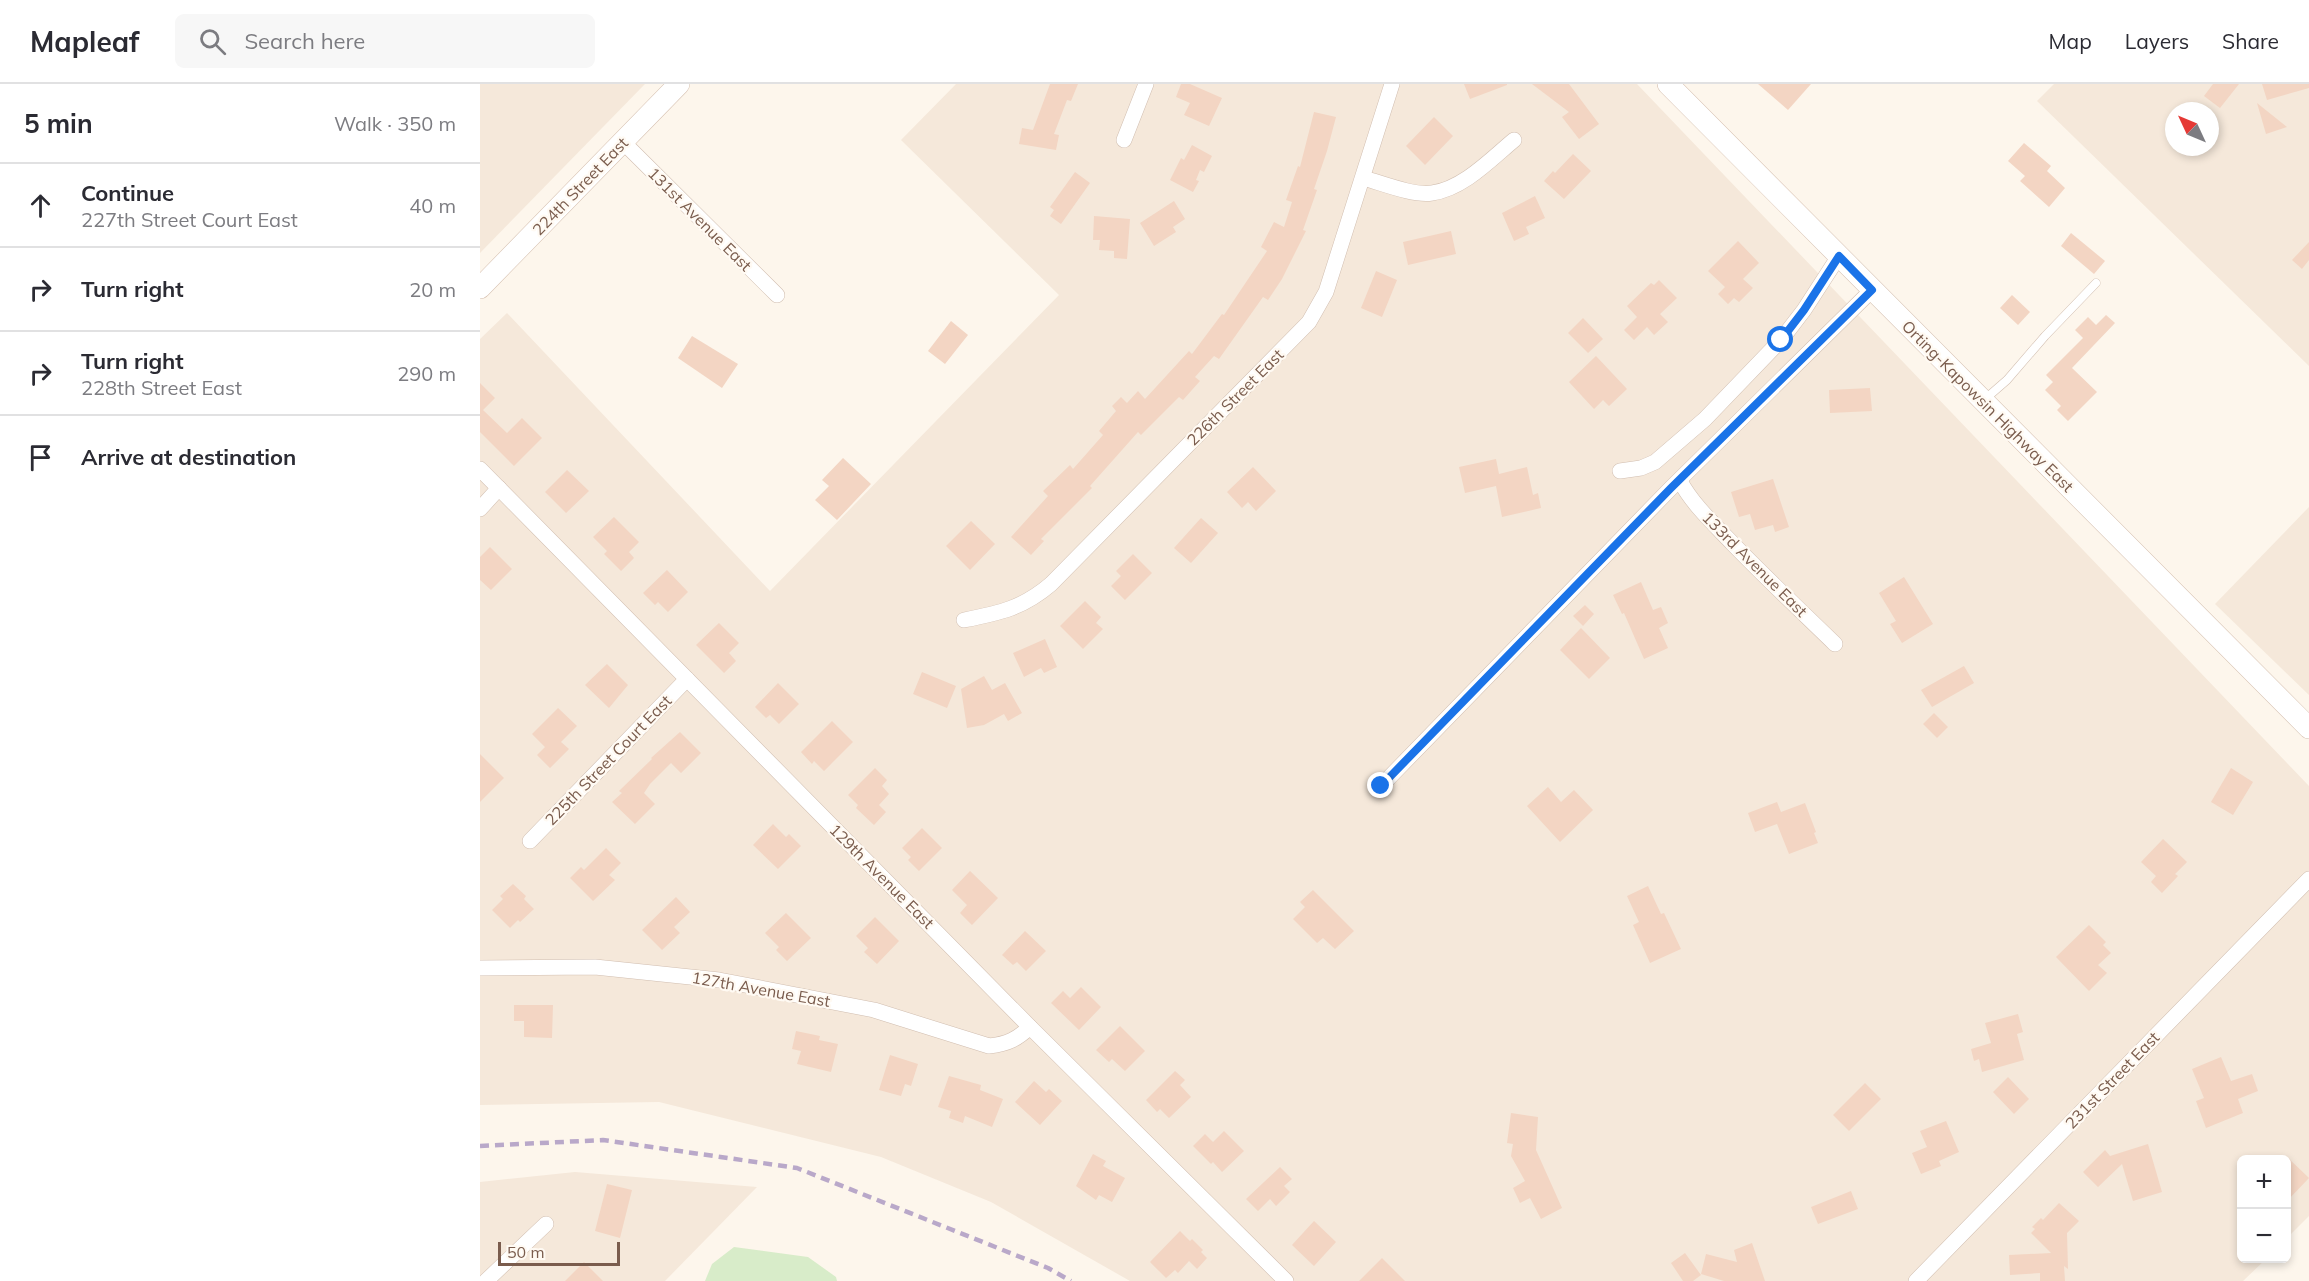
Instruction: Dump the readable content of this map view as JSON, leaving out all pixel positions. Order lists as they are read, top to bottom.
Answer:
{
  "streets": {
    "main road": ["224th Street East", "Orting-Kapowsin Highway East"],
    "street": [
      "131st Avenue East",
      "226th Street East",
      "133rd Avenue East",
      "225th Street Court East",
      "129th Avenue East",
      "127th Avenue East",
      "231st Street East"
    ]
  },
  "crossings": [
    ["224th Street East", "131st Avenue East"],
    ["225th Street Court East", "129th Avenue East"],
    ["129th Avenue East", "127th Avenue East"]
  ],
  "scale_bar": "50 m",
  "north": "top left",
  "page": {
    "header": "Mapleaf",
    "search": "Search here",
    "nav": ["Map", "Layers", "Share"],
    "heading": ["5 min", "Walk · 350 m"],
    "list": [
      ["Continue", "227th Street Court East", "40 m"],
      ["Turn right", "20 m"],
      ["Turn right", "228th Street East", "290 m"],
      "Arrive at destination"
    ],
    "map_buttons": ["+", "−"],
    "scale": "50 m"
  }
}
